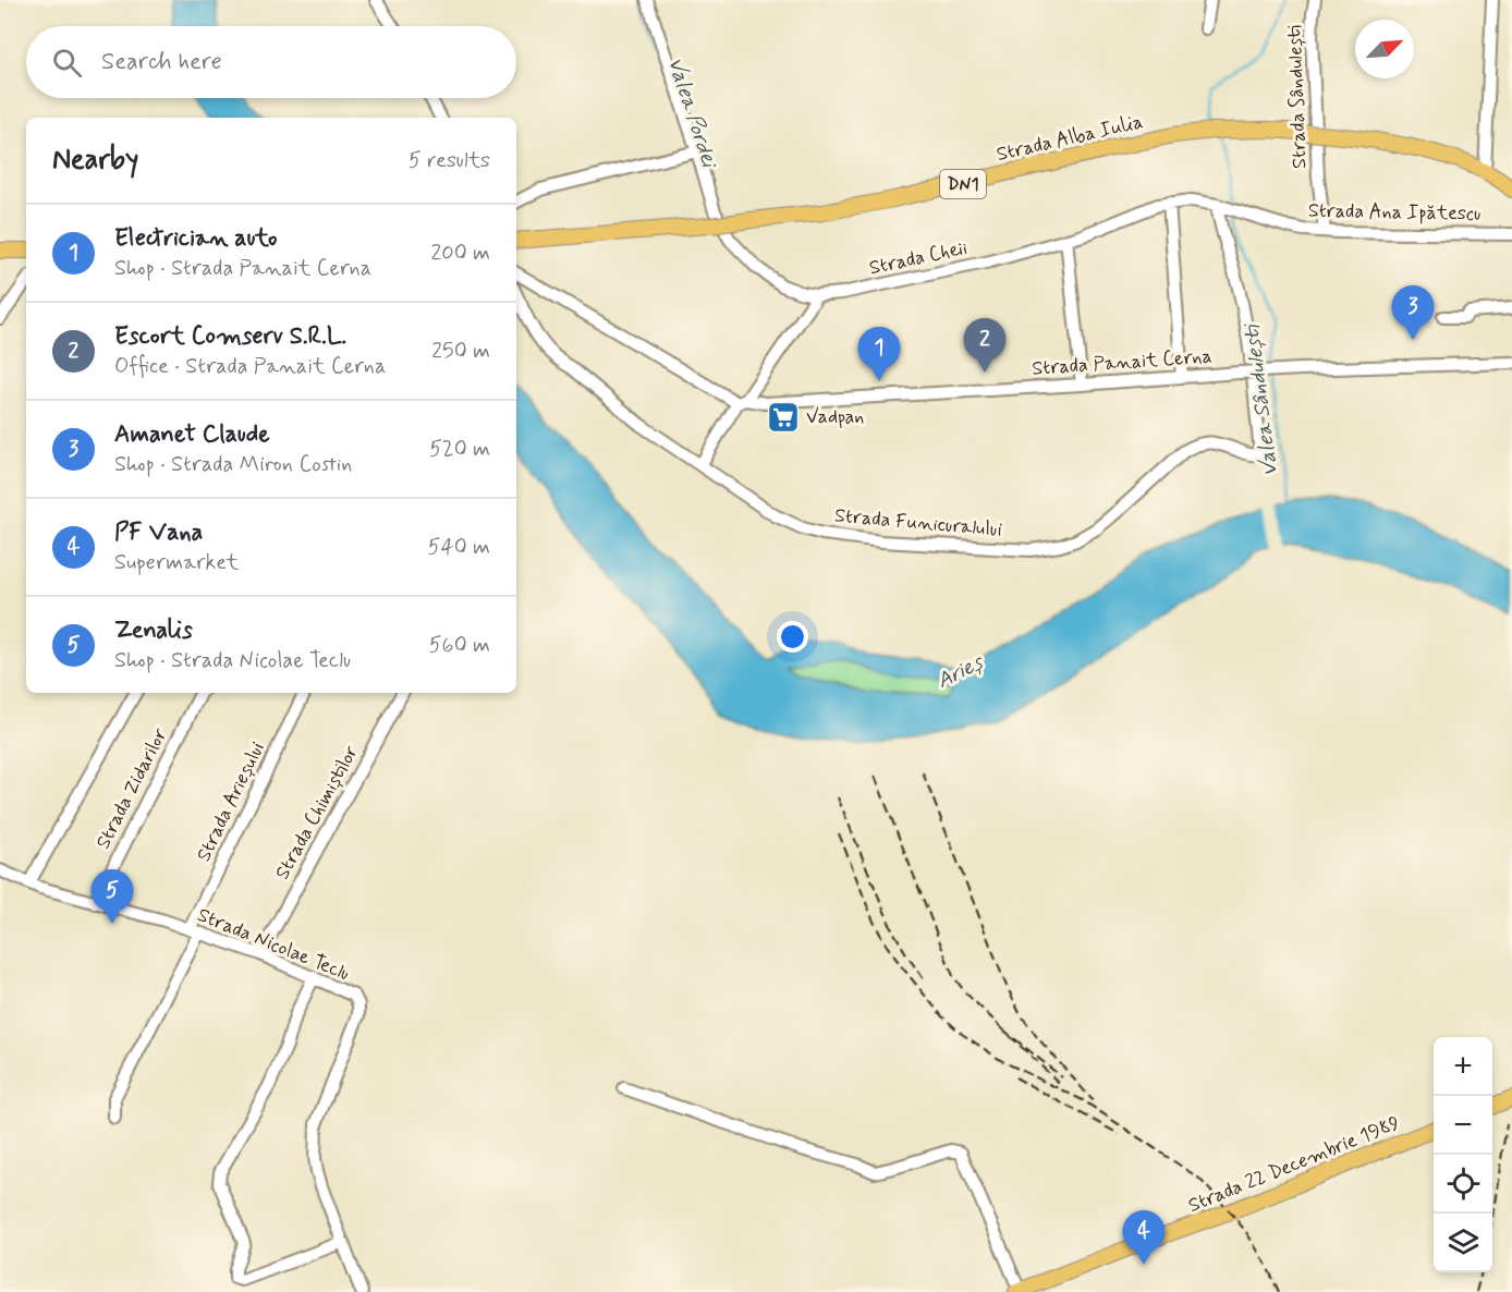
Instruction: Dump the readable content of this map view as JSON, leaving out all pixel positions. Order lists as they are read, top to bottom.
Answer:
{
  "streets": {
    "main road": ["Strada Alba Iulia", "DN1", "Strada 22 Decembrie 1989"],
    "street": [
      "Strada Sândulești",
      "Strada Ana Ipătescu",
      "Strada Cheii",
      "Strada Panait Cerna",
      "Strada Funicuralului",
      "Strada Zidarilor",
      "Strada Arieșului",
      "Strada Chimiștilor",
      "Strada Nicolae Teclu"
    ]
  },
  "crossings": [
    ["Strada Sândulești", "Strada Ana Ipătescu"],
    ["Strada Ana Ipătescu", "Strada Cheii"],
    ["Strada Cheii", "Strada Funicuralului"],
    ["Strada Zidarilor", "Strada Nicolae Teclu"],
    ["Strada Arieșului", "Strada Nicolae Teclu"],
    ["Strada Chimiștilor", "Strada Nicolae Teclu"]
  ],
  "water": ["Valea Pordei", "Valea Sândulești", "Arieș"],
  "places": {
    "supermarket": ["Vadpan"]
  },
  "north": "top right",
  "page": {
    "search": "Search here",
    "heading": ["Nearby", "5 results"],
    "list": [
      {
        "mark": "1",
        "name": "Electrician auto",
        "note": "Shop · Strada Panait Cerna",
        "value": "200 m"
      },
      {
        "mark": "2",
        "name": "Escort Comserv S.R.L.",
        "note": "Office · Strada Panait Cerna",
        "value": "250 m"
      },
      {
        "mark": "3",
        "name": "Amanet Claude",
        "note": "Shop · Strada Miron Costin",
        "value": "520 m"
      },
      {
        "mark": "4",
        "name": "PF Vana",
        "note": "Supermarket",
        "value": "540 m"
      },
      {
        "mark": "5",
        "name": "Zenalis",
        "note": "Shop · Strada Nicolae Teclu",
        "value": "560 m"
      }
    ],
    "pins": [
      "3",
      "2",
      "1",
      "5",
      "4"
    ],
    "map_buttons": ["+", "−"]
  }
}
